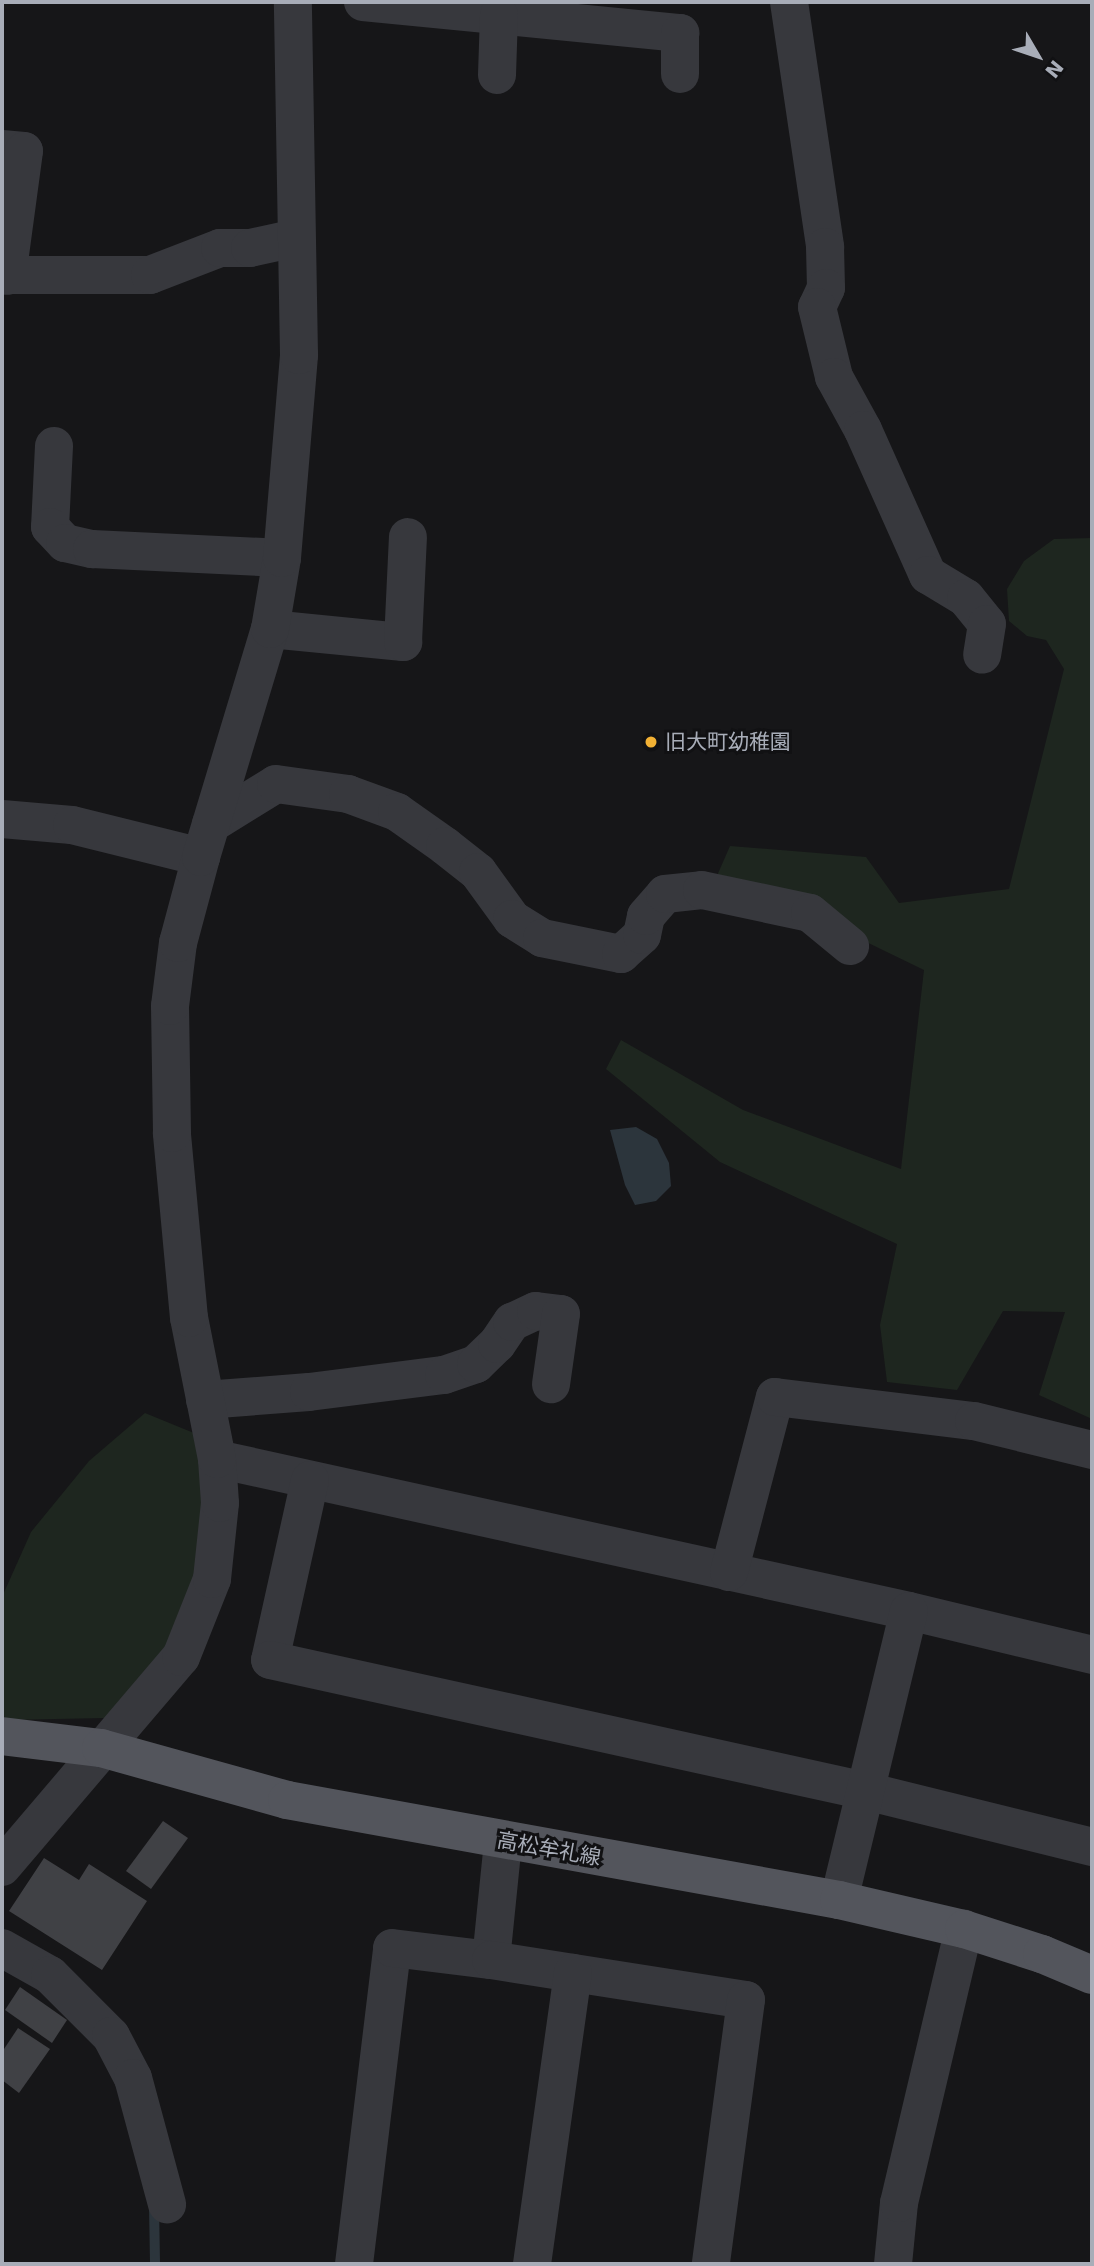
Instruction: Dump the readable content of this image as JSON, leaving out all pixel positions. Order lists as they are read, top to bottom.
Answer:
{
  "streets": {
    "main road": ["高松牟礼線"]
  },
  "places": ["旧大町幼稚園"],
  "north": "bottom right"
}
